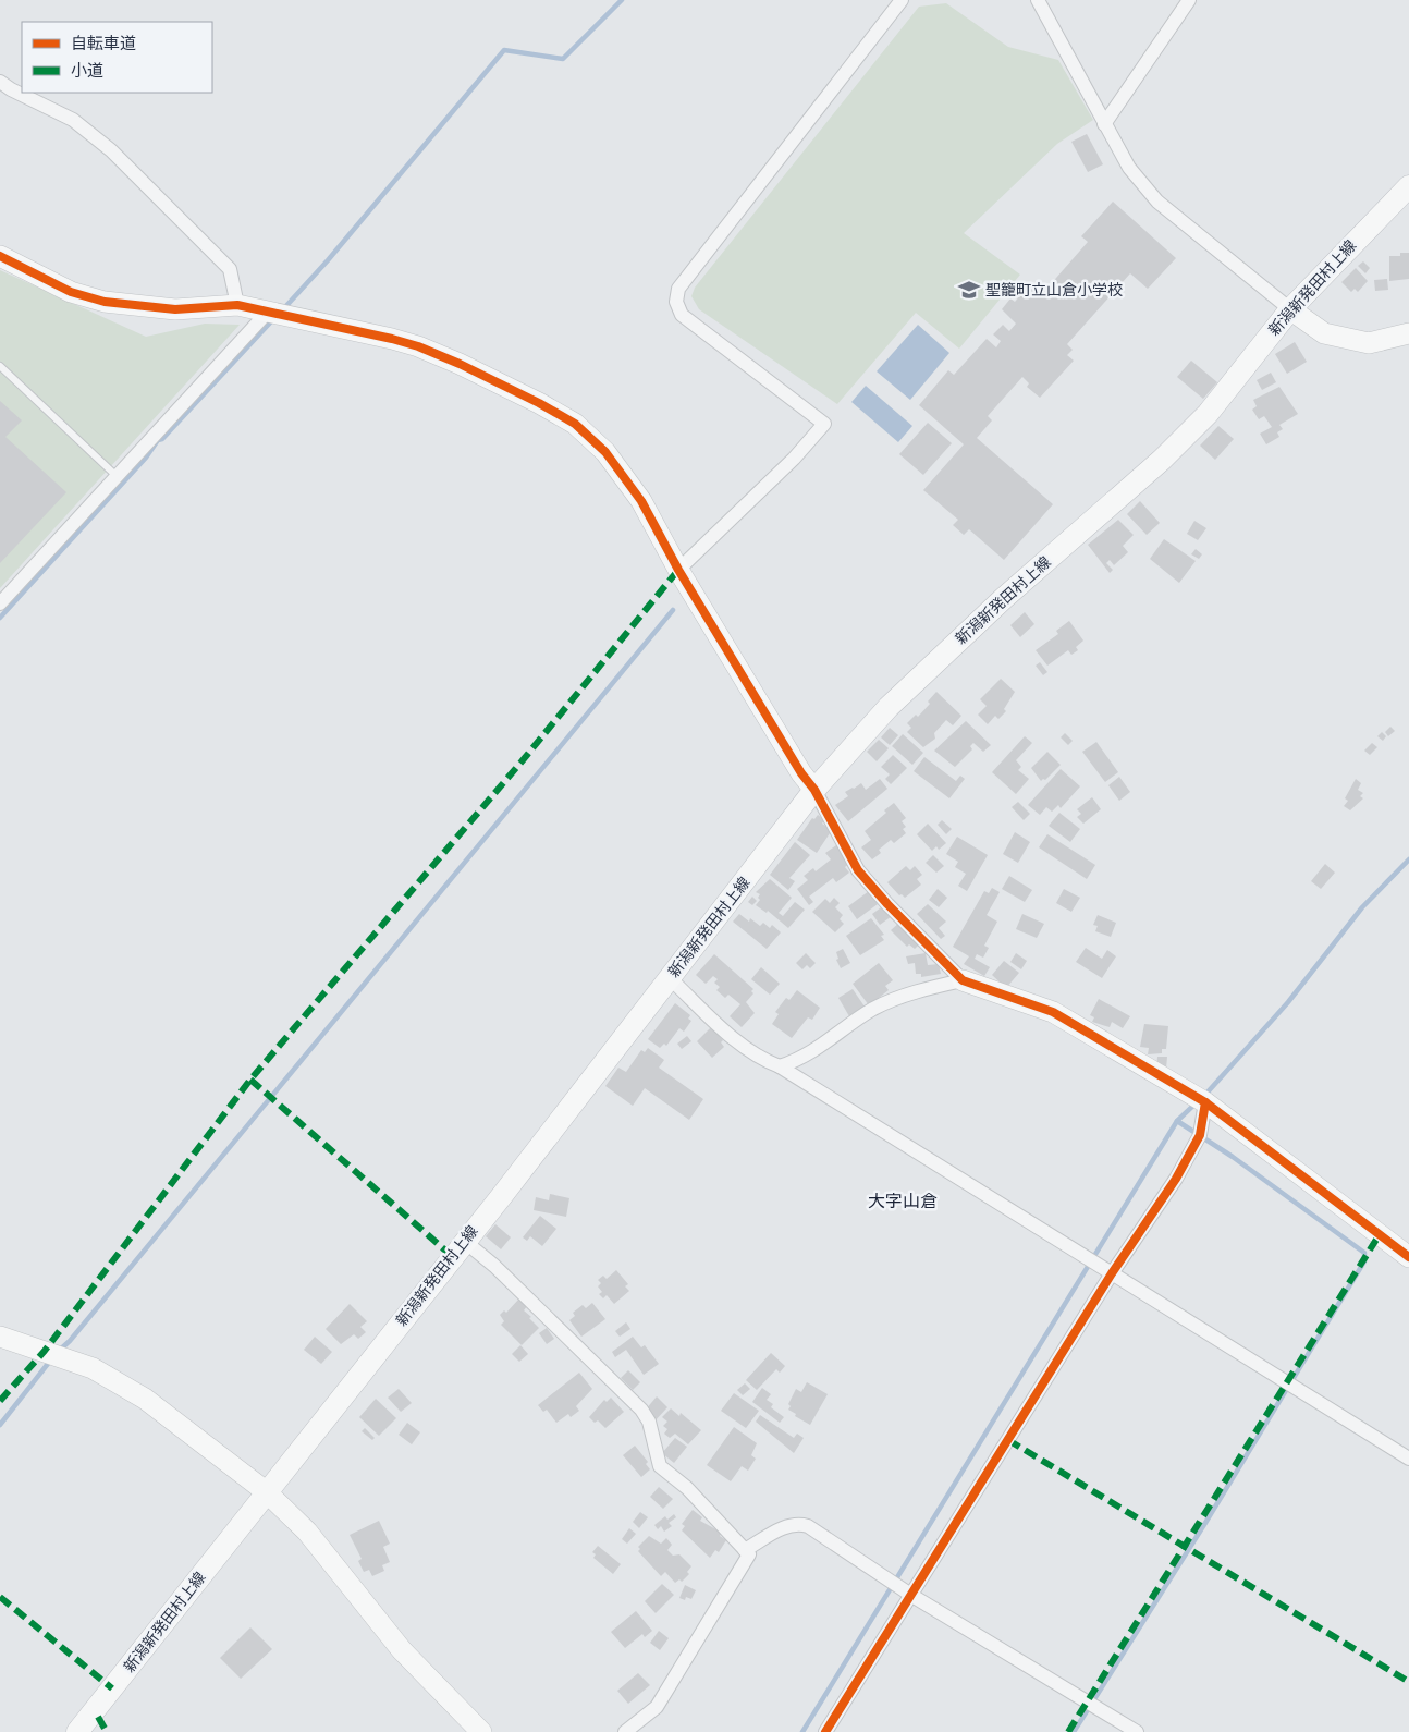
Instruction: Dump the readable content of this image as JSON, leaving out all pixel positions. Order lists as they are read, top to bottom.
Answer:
{
  "streets": {
    "main road": ["新潟新発田村上線"]
  },
  "districts": ["大字山倉"],
  "places": {
    "school or university": ["聖籠町立山倉小学校"]
  },
  "legend": ["自転車道", "小道"]
}
